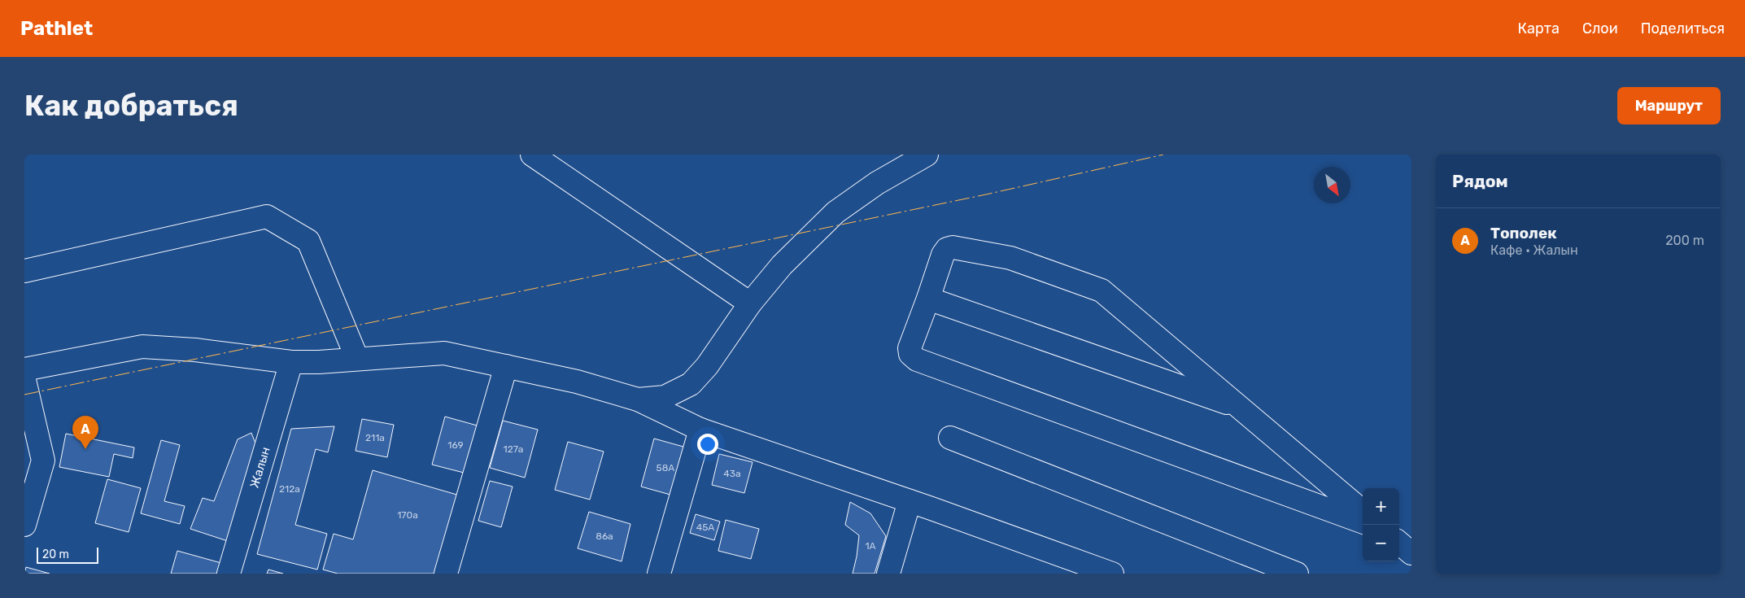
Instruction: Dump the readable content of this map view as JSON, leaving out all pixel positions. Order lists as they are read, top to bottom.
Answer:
{
  "streets": {
    "street": ["Жалын"]
  },
  "house_numbers": [
    "211а",
    "169",
    "127а",
    "58А",
    "43а",
    "212а",
    "170а",
    "45А",
    "86а",
    "1А"
  ],
  "scale_bar": "20 m",
  "north": "bottom right",
  "page": {
    "header": "Pathlet",
    "nav": ["Карта", "Слои", "Поделиться"],
    "buttons": "Маршрут",
    "title": "Как добраться",
    "heading": "Рядом",
    "list": [
      {
        "mark": "A",
        "name": "Тополек",
        "note": "Кафе · Жалын",
        "value": "200 m"
      }
    ],
    "pins": "A",
    "map_buttons": ["+", "−"],
    "scale": "20 m"
  }
}
